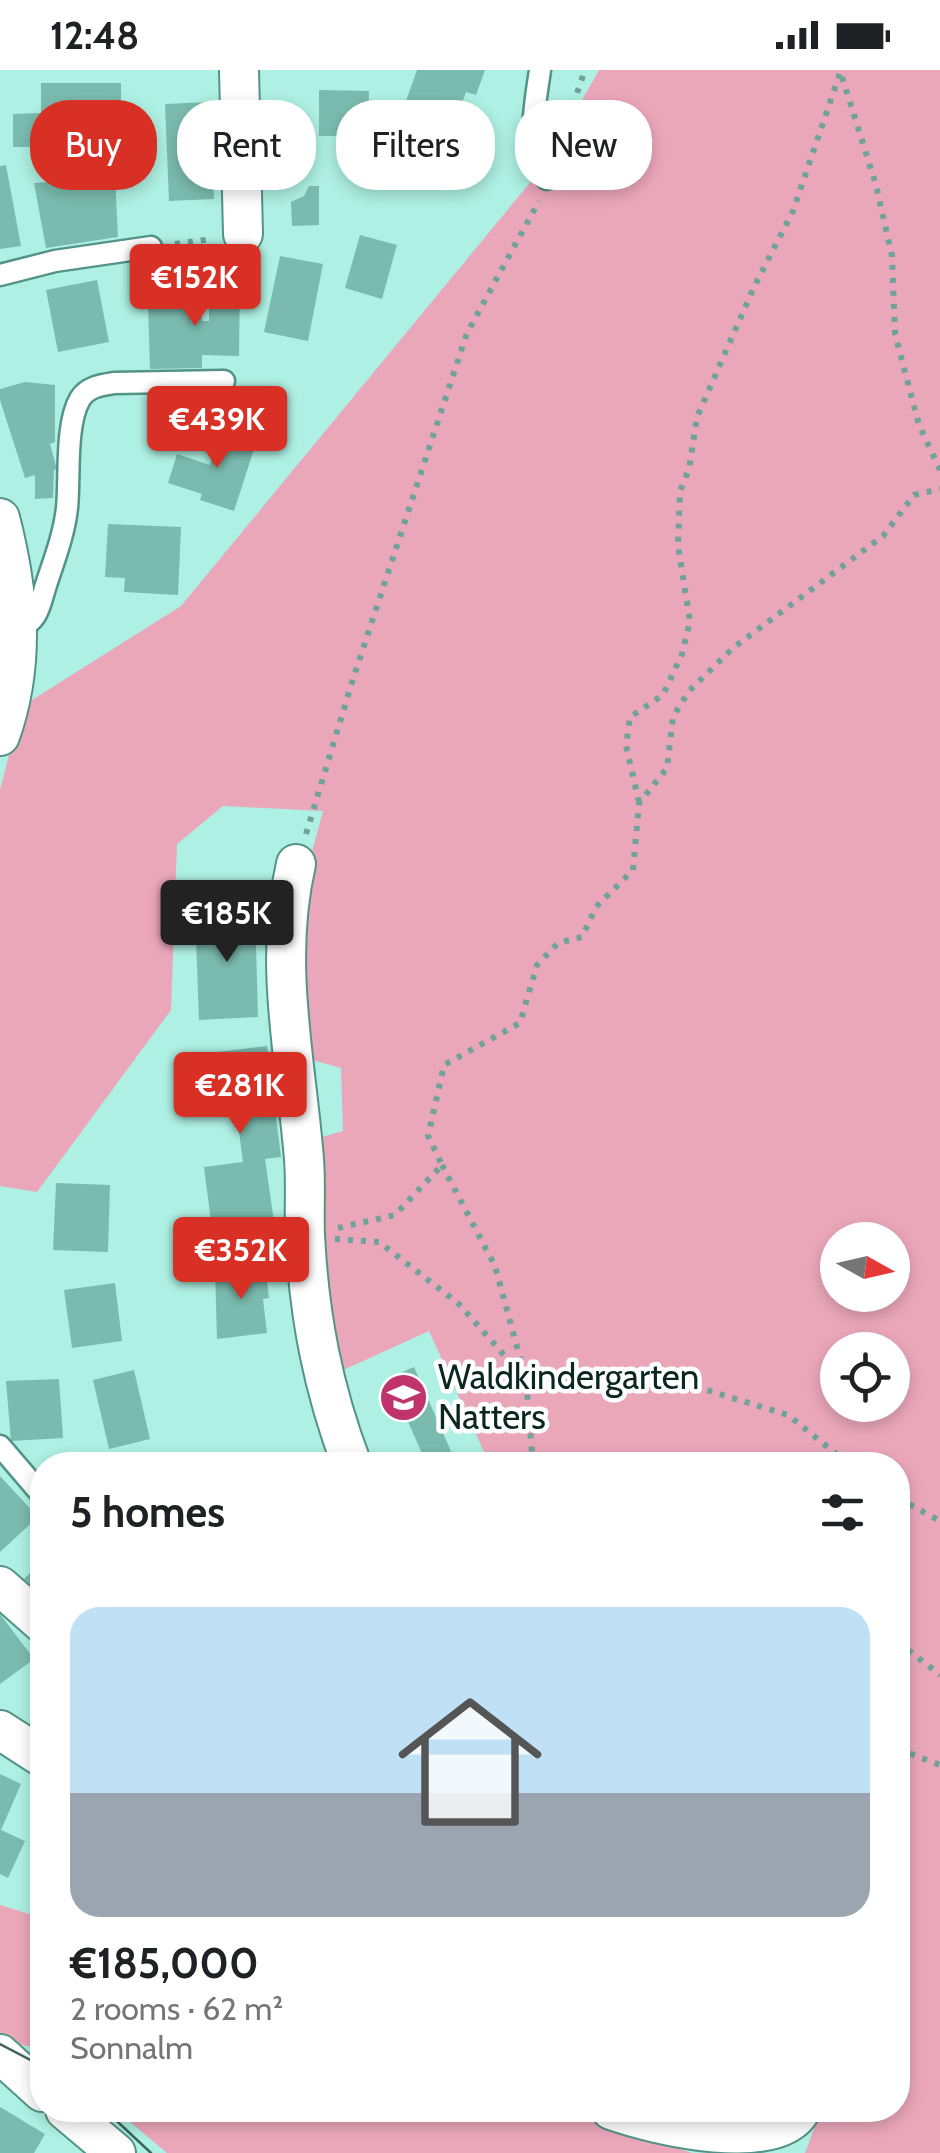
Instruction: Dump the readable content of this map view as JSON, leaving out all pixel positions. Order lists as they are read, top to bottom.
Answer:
{
  "places": {
    "school or university": ["Waldkindergarten Natters"]
  },
  "north": "right",
  "page": {
    "status": "12:48",
    "chip": [
      "Buy",
      "Rent",
      "Filters",
      "New"
    ],
    "price": [
      "€152K",
      "€439K",
      "€185K",
      "€281K",
      "€352K"
    ],
    "heading": "5 homes",
    "list": [
      {
        "name": "€185,000",
        "note": "2 rooms · 62 m² · Sonnalm"
      }
    ]
  }
}
